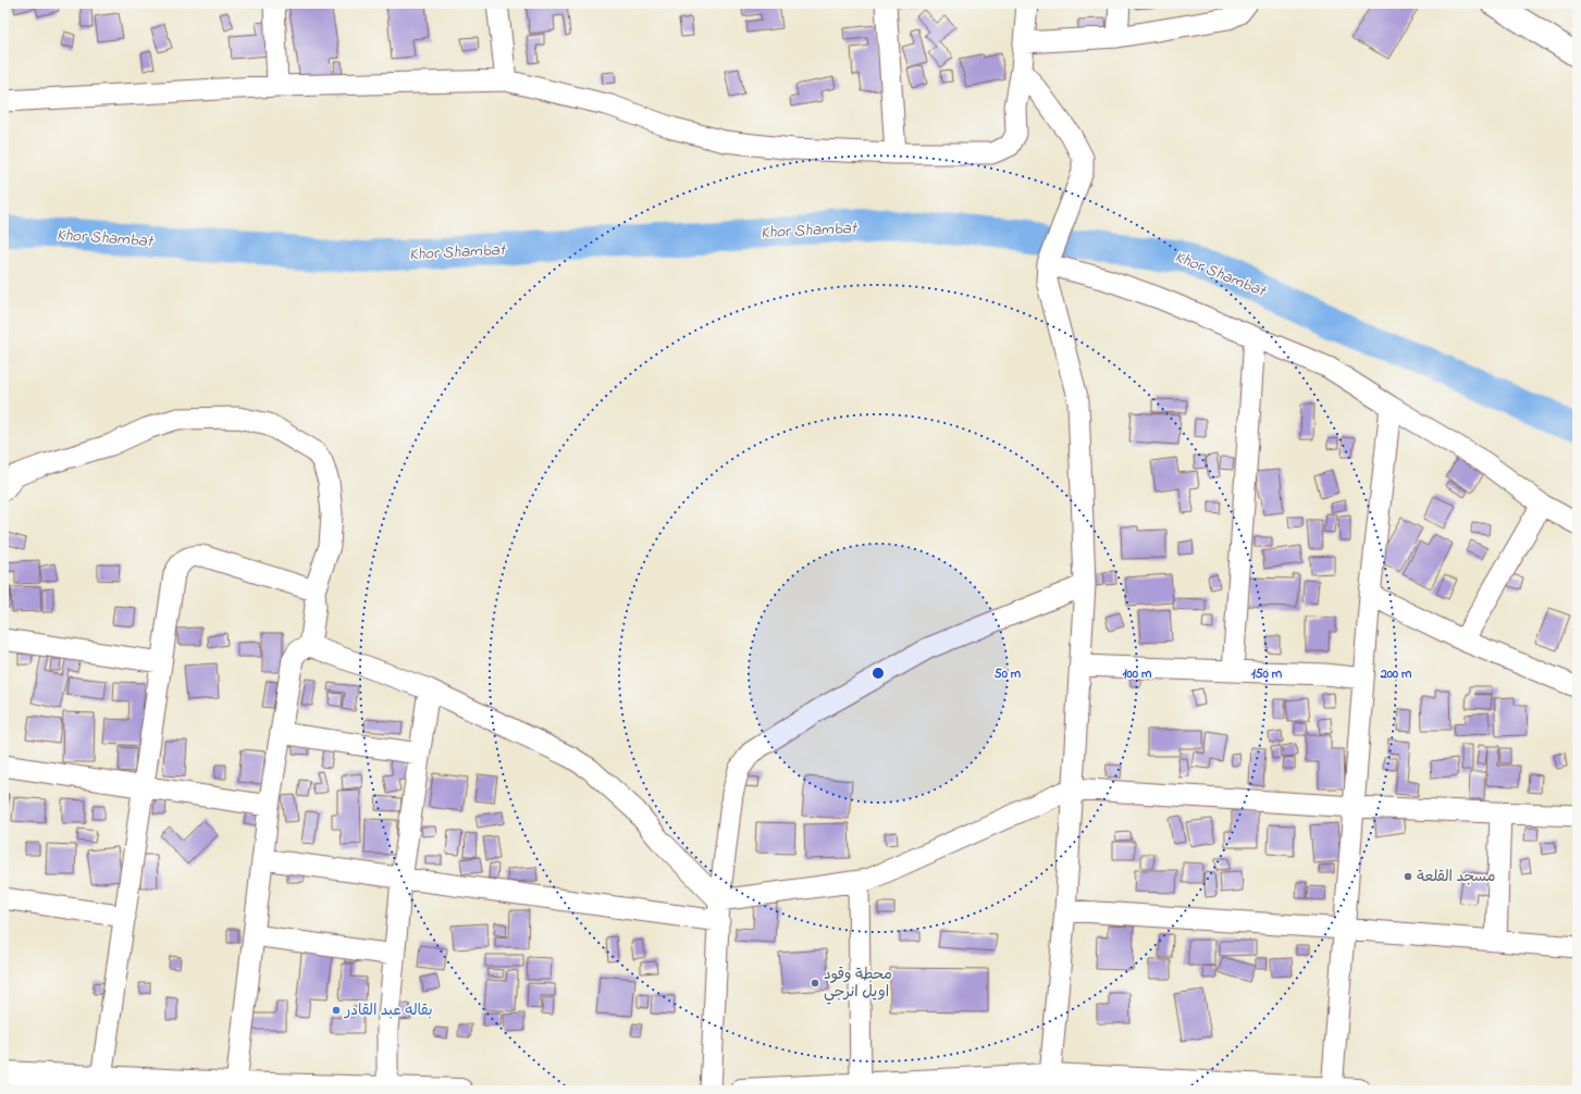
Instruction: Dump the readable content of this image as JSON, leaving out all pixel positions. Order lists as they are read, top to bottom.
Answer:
{
  "water": ["Khor Shambat"],
  "places": ["مسجد القلعة", "محطة وقود اويل انرجي", "بقاله عبد القادر"],
  "rings": [
    "50 m",
    "100 m",
    "150 m",
    "200 m"
  ]
}
